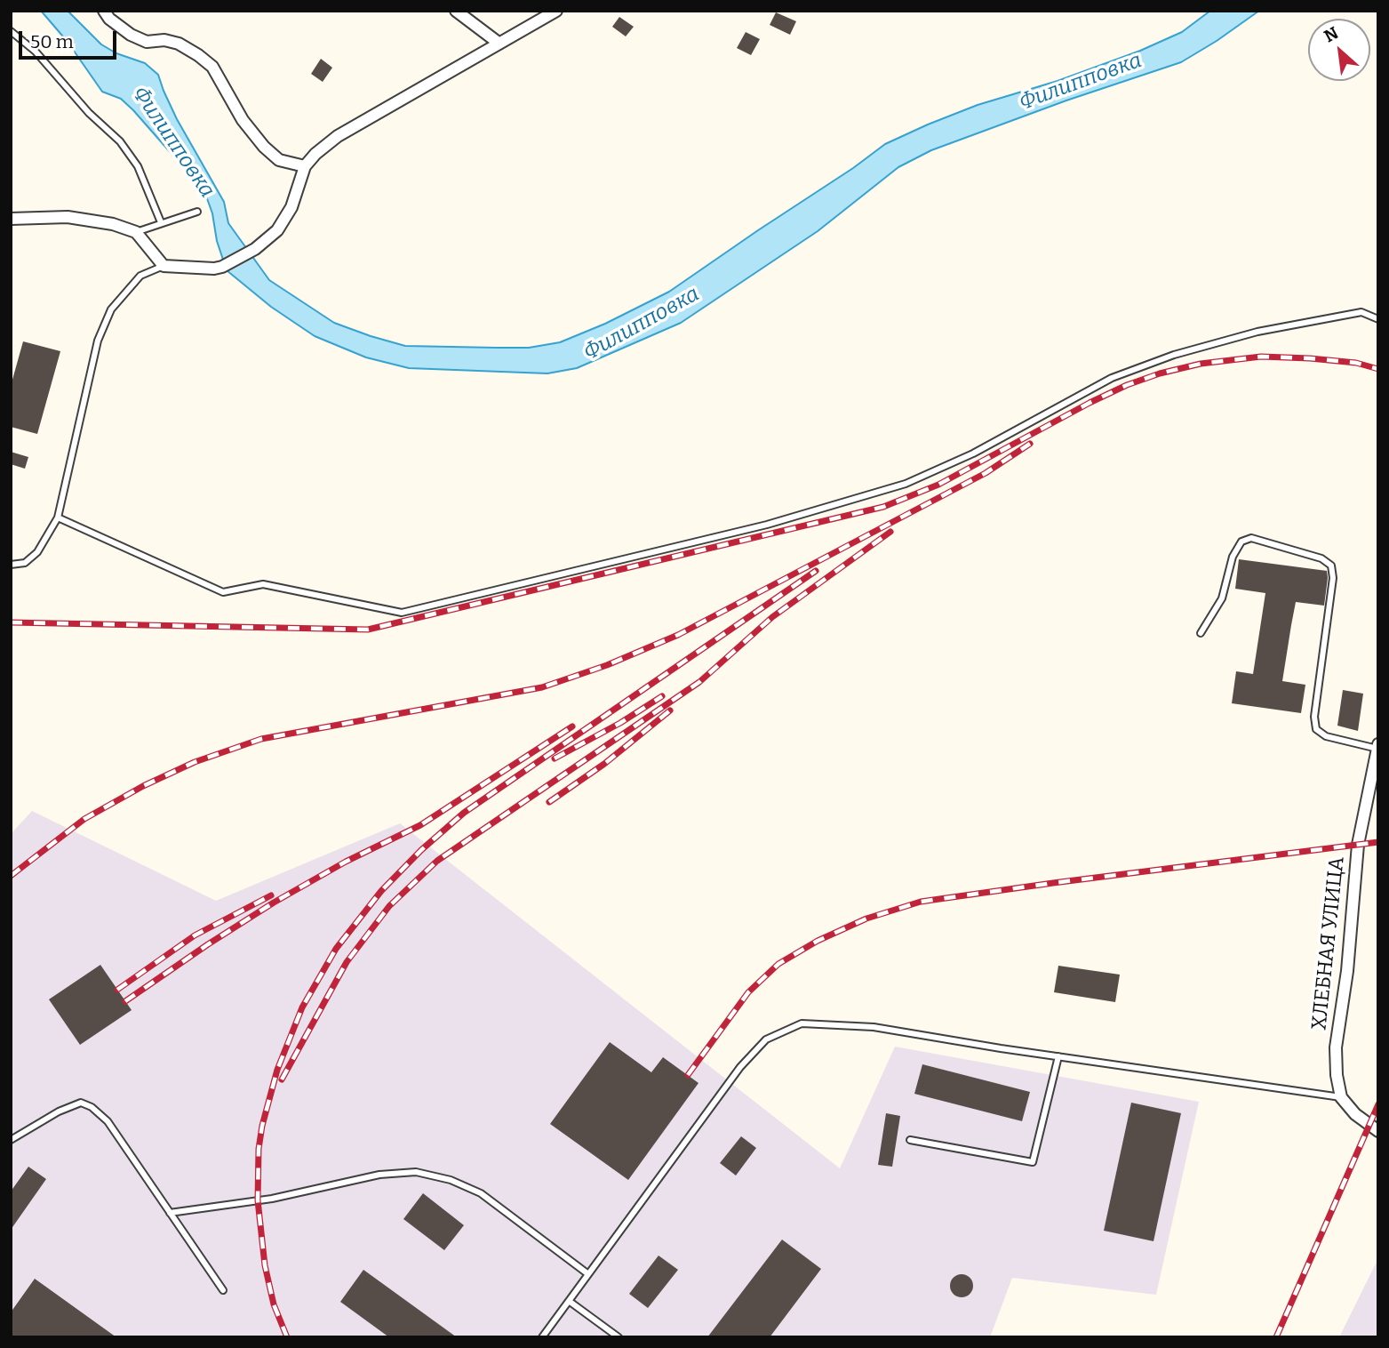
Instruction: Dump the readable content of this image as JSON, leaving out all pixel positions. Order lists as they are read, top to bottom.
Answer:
{
  "streets": {
    "street": ["ХЛЕБНАЯ УЛИЦА"]
  },
  "water": ["Филипповка"],
  "scale_bar": "50 m",
  "north": "top left"
}
